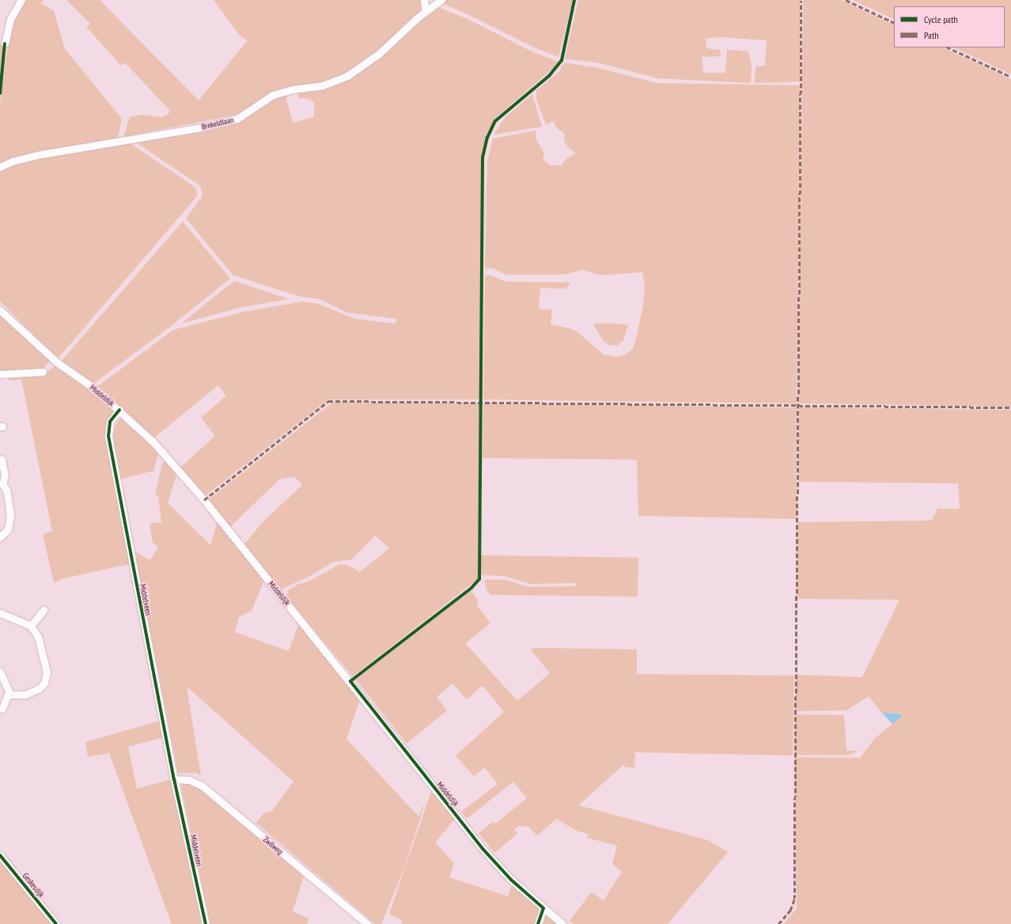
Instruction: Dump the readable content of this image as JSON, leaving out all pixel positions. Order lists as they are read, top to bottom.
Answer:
{
  "streets": {
    "street": [
      "Brekeldlaan",
      "Middeldijk",
      "Middelveen",
      "Zwilweg",
      "Geskesdijk"
    ]
  },
  "crossings": [
    ["Middeldijk", "Middelveen"],
    ["Middelveen", "Zwilweg"]
  ],
  "legend": ["Cycle path", "Path"]
}
